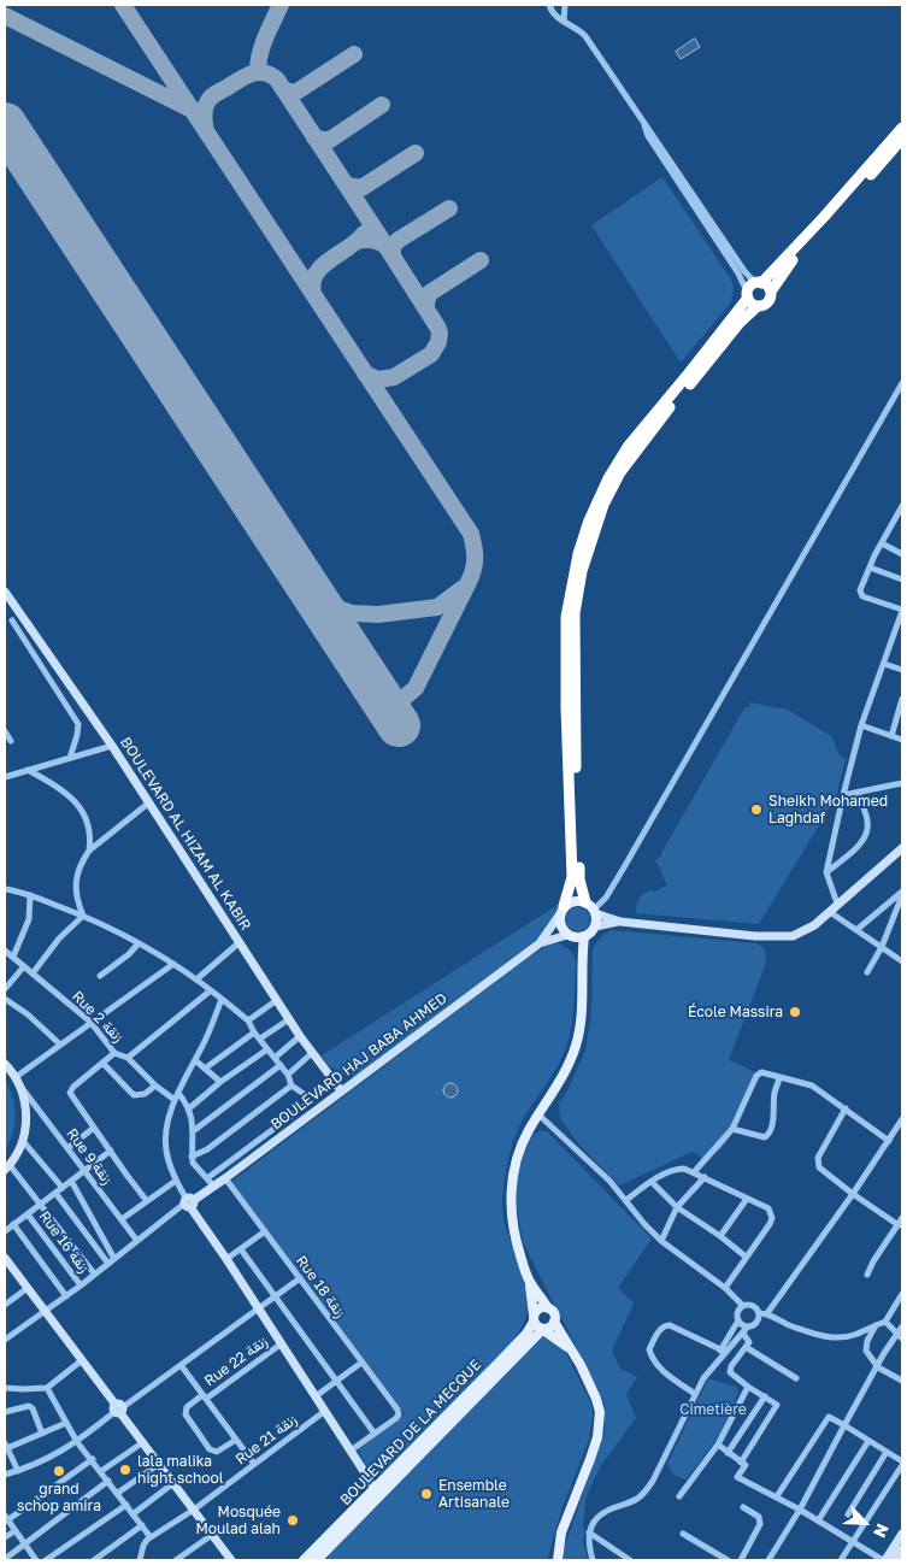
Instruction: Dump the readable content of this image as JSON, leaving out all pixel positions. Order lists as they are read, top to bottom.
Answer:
{
  "streets": {
    "main road": ["BOULEVARD DE LA MECQUE"],
    "street": [
      "BOULEVARD AL HIZAM AL KABIR",
      "Rue 2 زنقة",
      "BOULEVARD HAJ BABA AHMED",
      "Rue 9 زنقة",
      "Rue 16 زنقة",
      "Rue 18 زنقة",
      "Rue 22 زنقة",
      "Rue 21 زنقة"
    ]
  },
  "crossings": [
    ["BOULEVARD AL HIZAM AL KABIR", "BOULEVARD HAJ BABA AHMED"],
    ["BOULEVARD HAJ BABA AHMED", "Rue 9 زنقة"],
    ["BOULEVARD HAJ BABA AHMED", "Rue 16 زنقة"],
    ["BOULEVARD HAJ BABA AHMED", "Rue 18 زنقة"]
  ],
  "parks": ["Cimetière"],
  "places": [
    "Sheikh Mohamed Laghdaf",
    "École Massira",
    "lala malika hight school",
    "grand schop amira",
    "Ensemble Artisanale",
    "Mosquée Moulad alah"
  ],
  "north": "bottom right"
}
